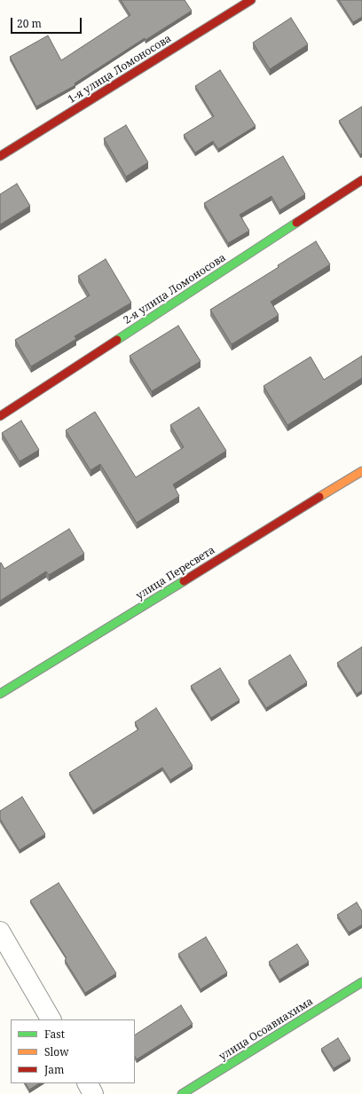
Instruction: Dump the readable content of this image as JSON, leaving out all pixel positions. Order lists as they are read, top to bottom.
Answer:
{
  "streets": {
    "street": [
      "1-я улица Ломоносова",
      "2-я улица Ломоносова",
      "улица Пересвета",
      "улица Осоавиахима"
    ]
  },
  "legend": ["Fast", "Slow", "Jam"],
  "scale_bar": "20 m"
}
